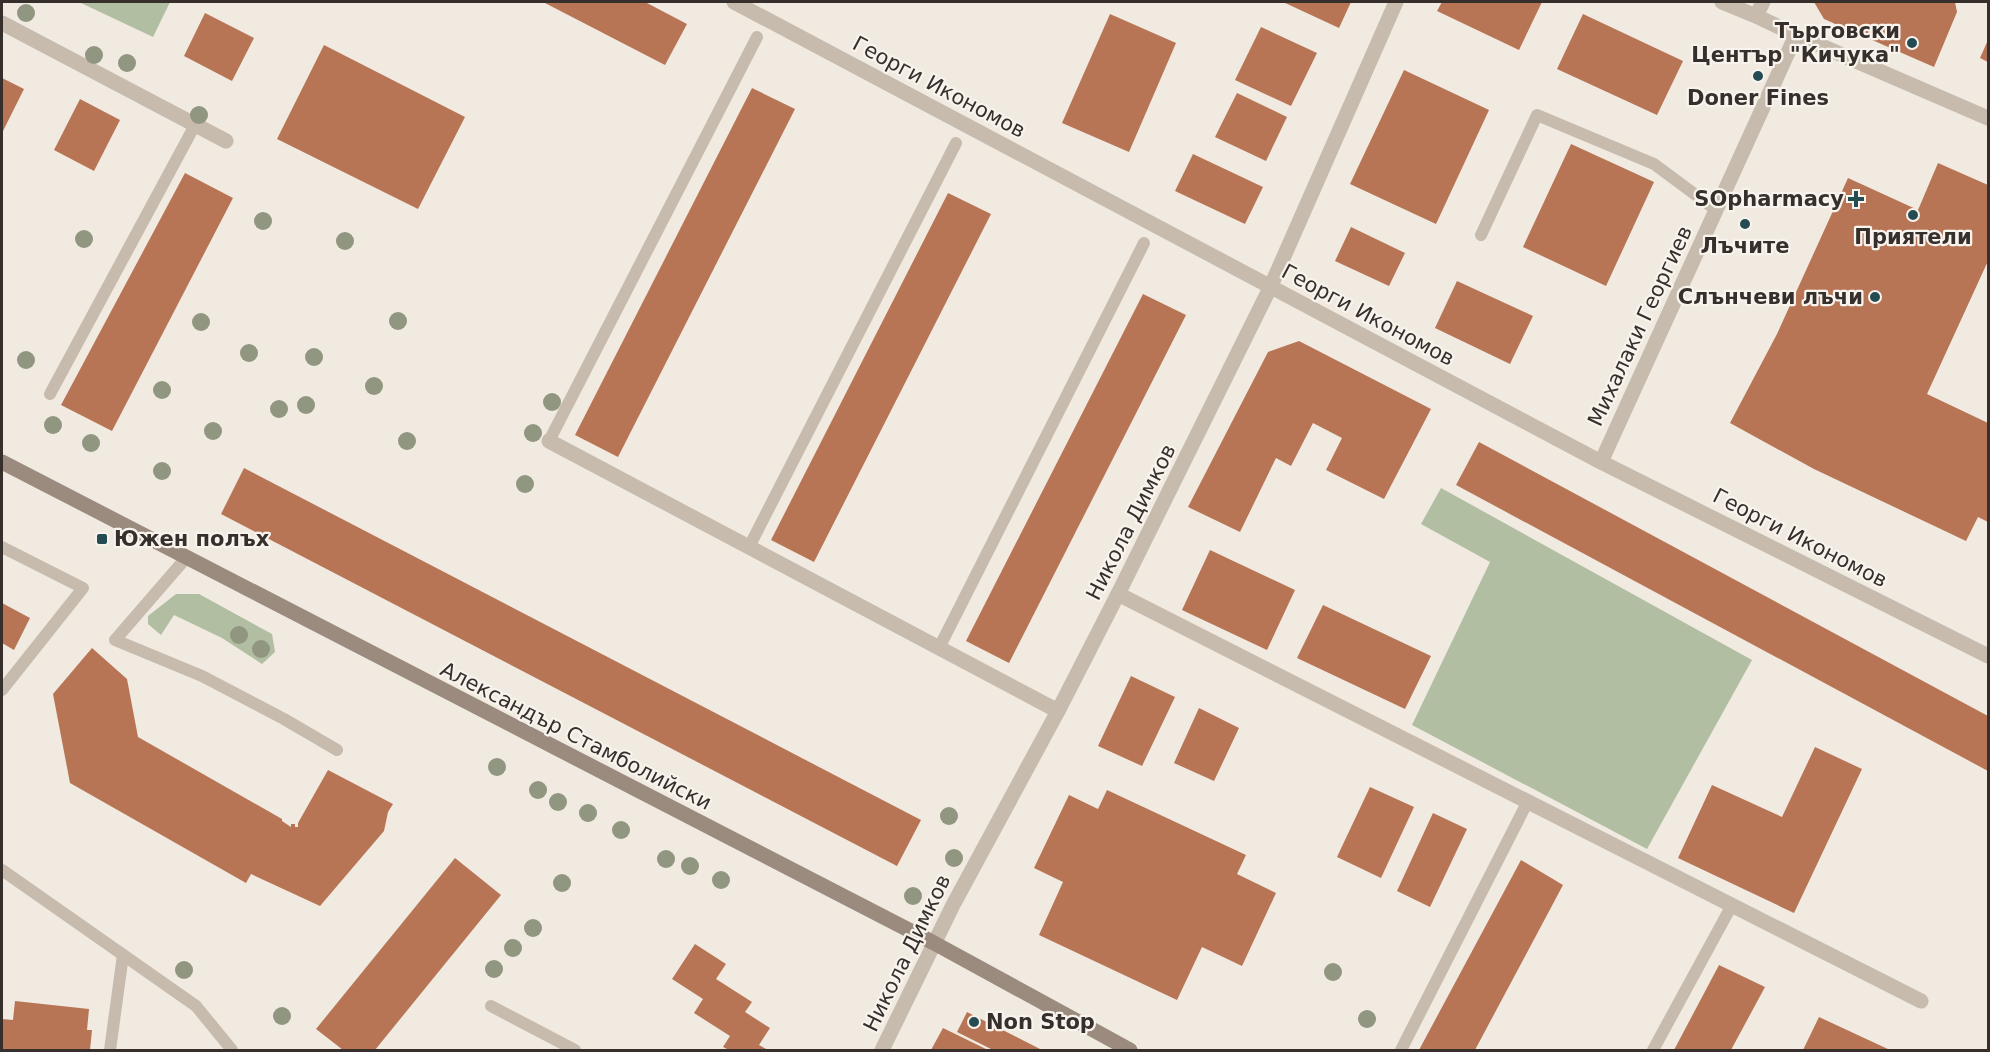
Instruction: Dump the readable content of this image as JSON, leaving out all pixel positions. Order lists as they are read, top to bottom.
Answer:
{
  "streets": {
    "street": [
      "Георги Икономов",
      "Михалаки Георгиев",
      "Никола Димков",
      "Александър Стамболийски"
    ]
  },
  "crossings": [
    ["Георги Икономов", "Михалаки Георгиев"],
    ["Георги Икономов", "Никола Димков"],
    ["Никола Димков", "Александър Стамболийски"]
  ],
  "places": {
    "other": [
      "Търговски Център \"Кичука\"",
      "Doner Fines",
      "Приятели",
      "Лъчите",
      "Слънчеви лъчи",
      "Non Stop"
    ],
    "health": ["SOpharmacy"],
    "transit": ["Южен полъх"]
  }
}
